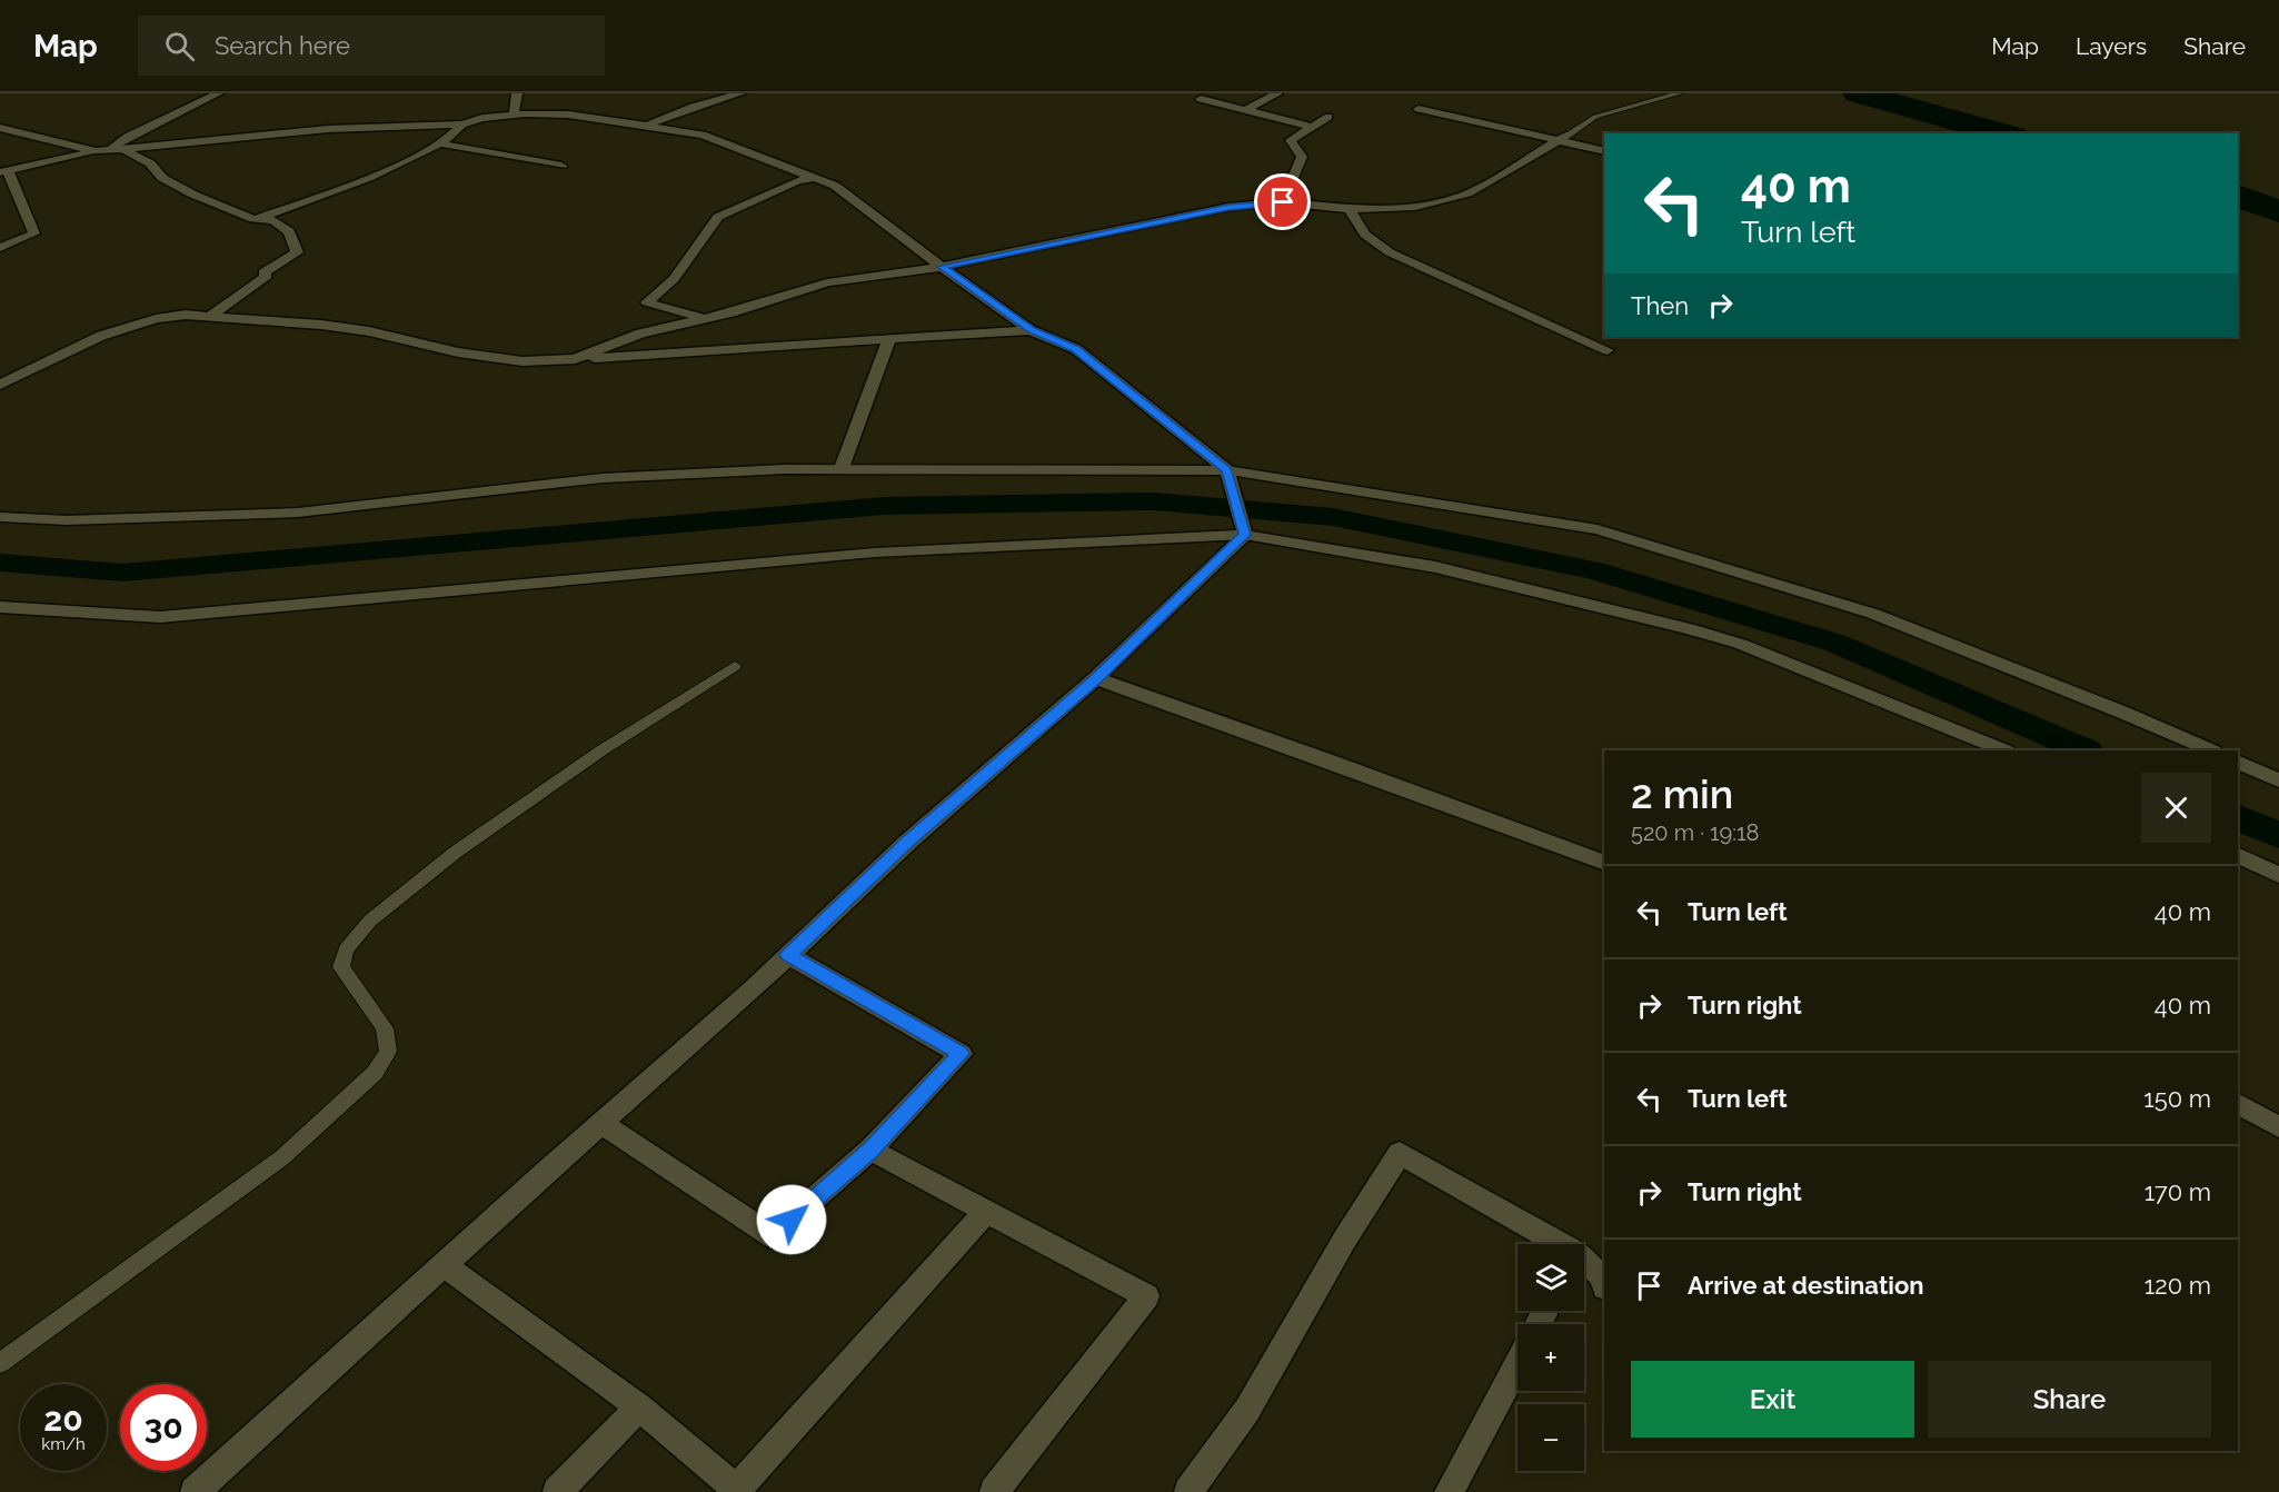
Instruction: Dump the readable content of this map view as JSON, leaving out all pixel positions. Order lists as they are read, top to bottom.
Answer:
{
  "page": {
    "header": "Map",
    "search": "Search here",
    "nav": ["Map", "Layers", "Share"],
    "turn": ["40 m", "Turn left"],
    "then": "Then",
    "heading": ["2 min", "520 m · 19:18"],
    "list": [
      {
        "name": "Turn left",
        "value": "40 m"
      },
      {
        "name": "Turn right",
        "value": "40 m"
      },
      {
        "name": "Turn left",
        "value": "150 m"
      },
      {
        "name": "Turn right",
        "value": "170 m"
      },
      {
        "name": "Arrive at destination",
        "value": "120 m"
      }
    ],
    "map_buttons": ["+", "−"],
    "buttons": ["Exit", "Share"],
    "speed": "20 km/h",
    "limit": "30"
  }
}
